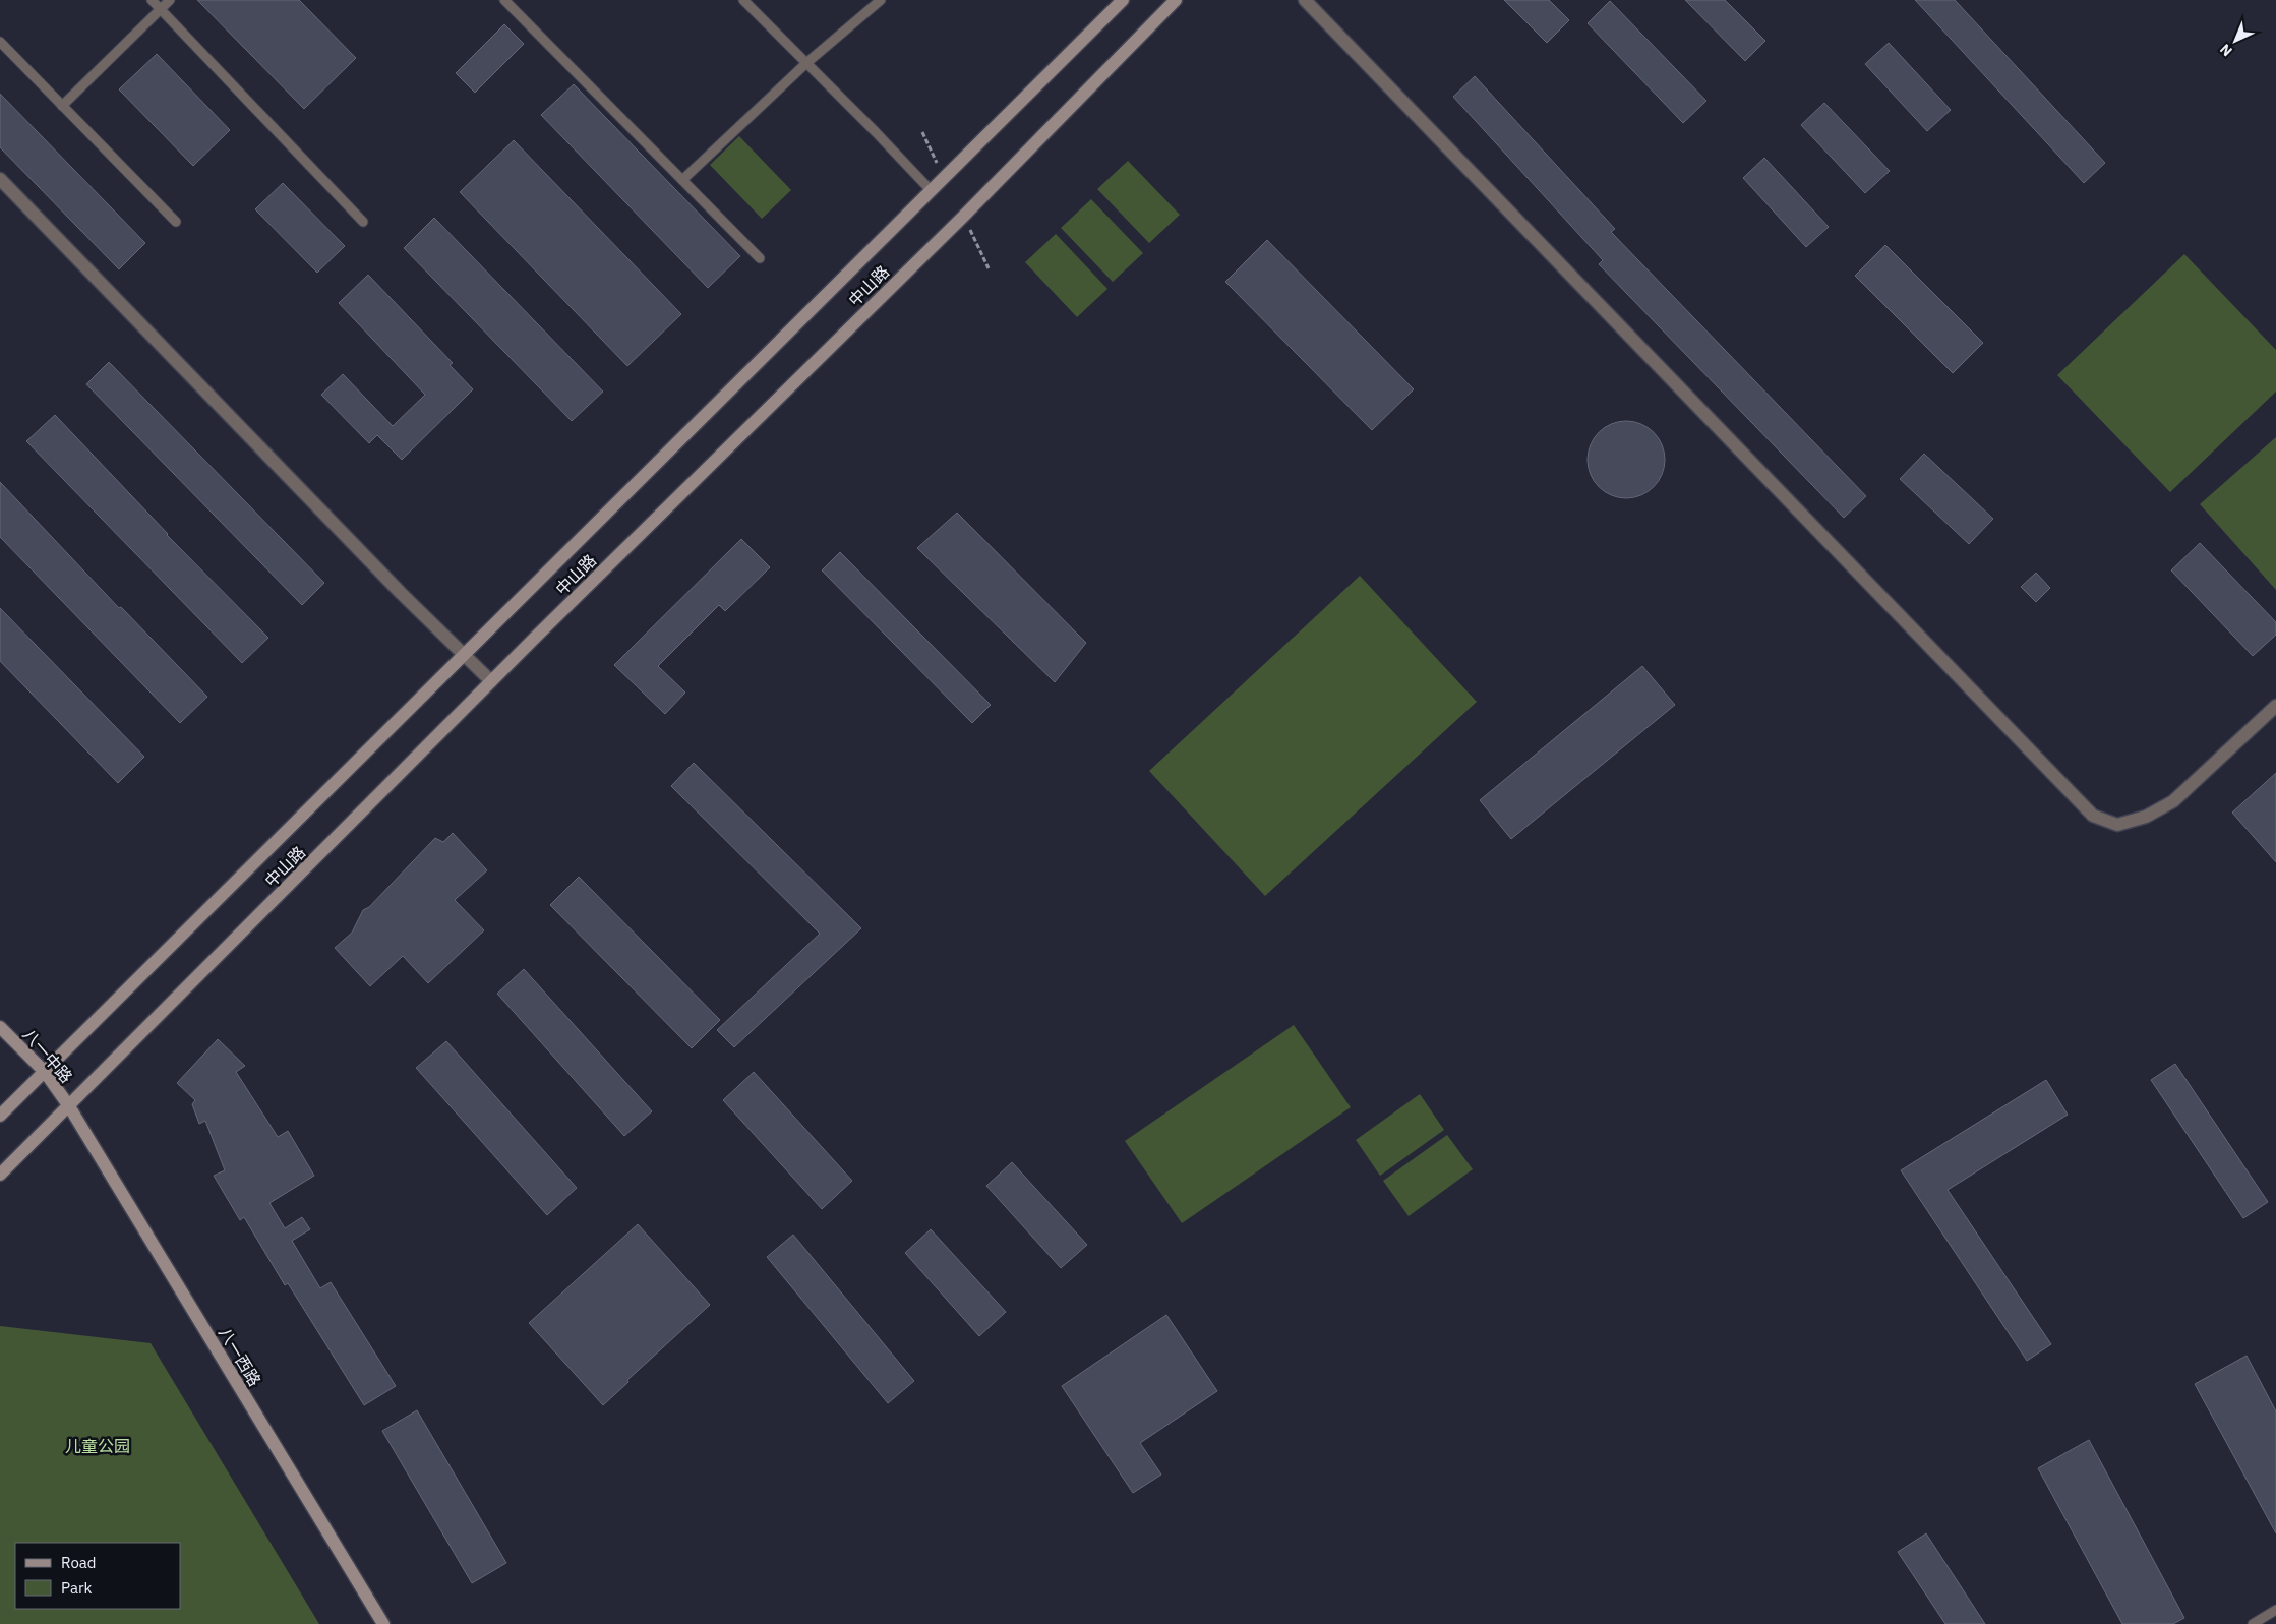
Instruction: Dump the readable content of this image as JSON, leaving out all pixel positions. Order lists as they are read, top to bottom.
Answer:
{
  "streets": {
    "main road": ["中山路", "八一中路", "八一西路"]
  },
  "crossings": [
    ["中山路", "八一中路"],
    ["中山路", "八一西路"],
    ["八一中路", "八一西路"]
  ],
  "parks": ["儿童公园"],
  "legend": ["Road", "Park"],
  "north": "bottom left"
}
